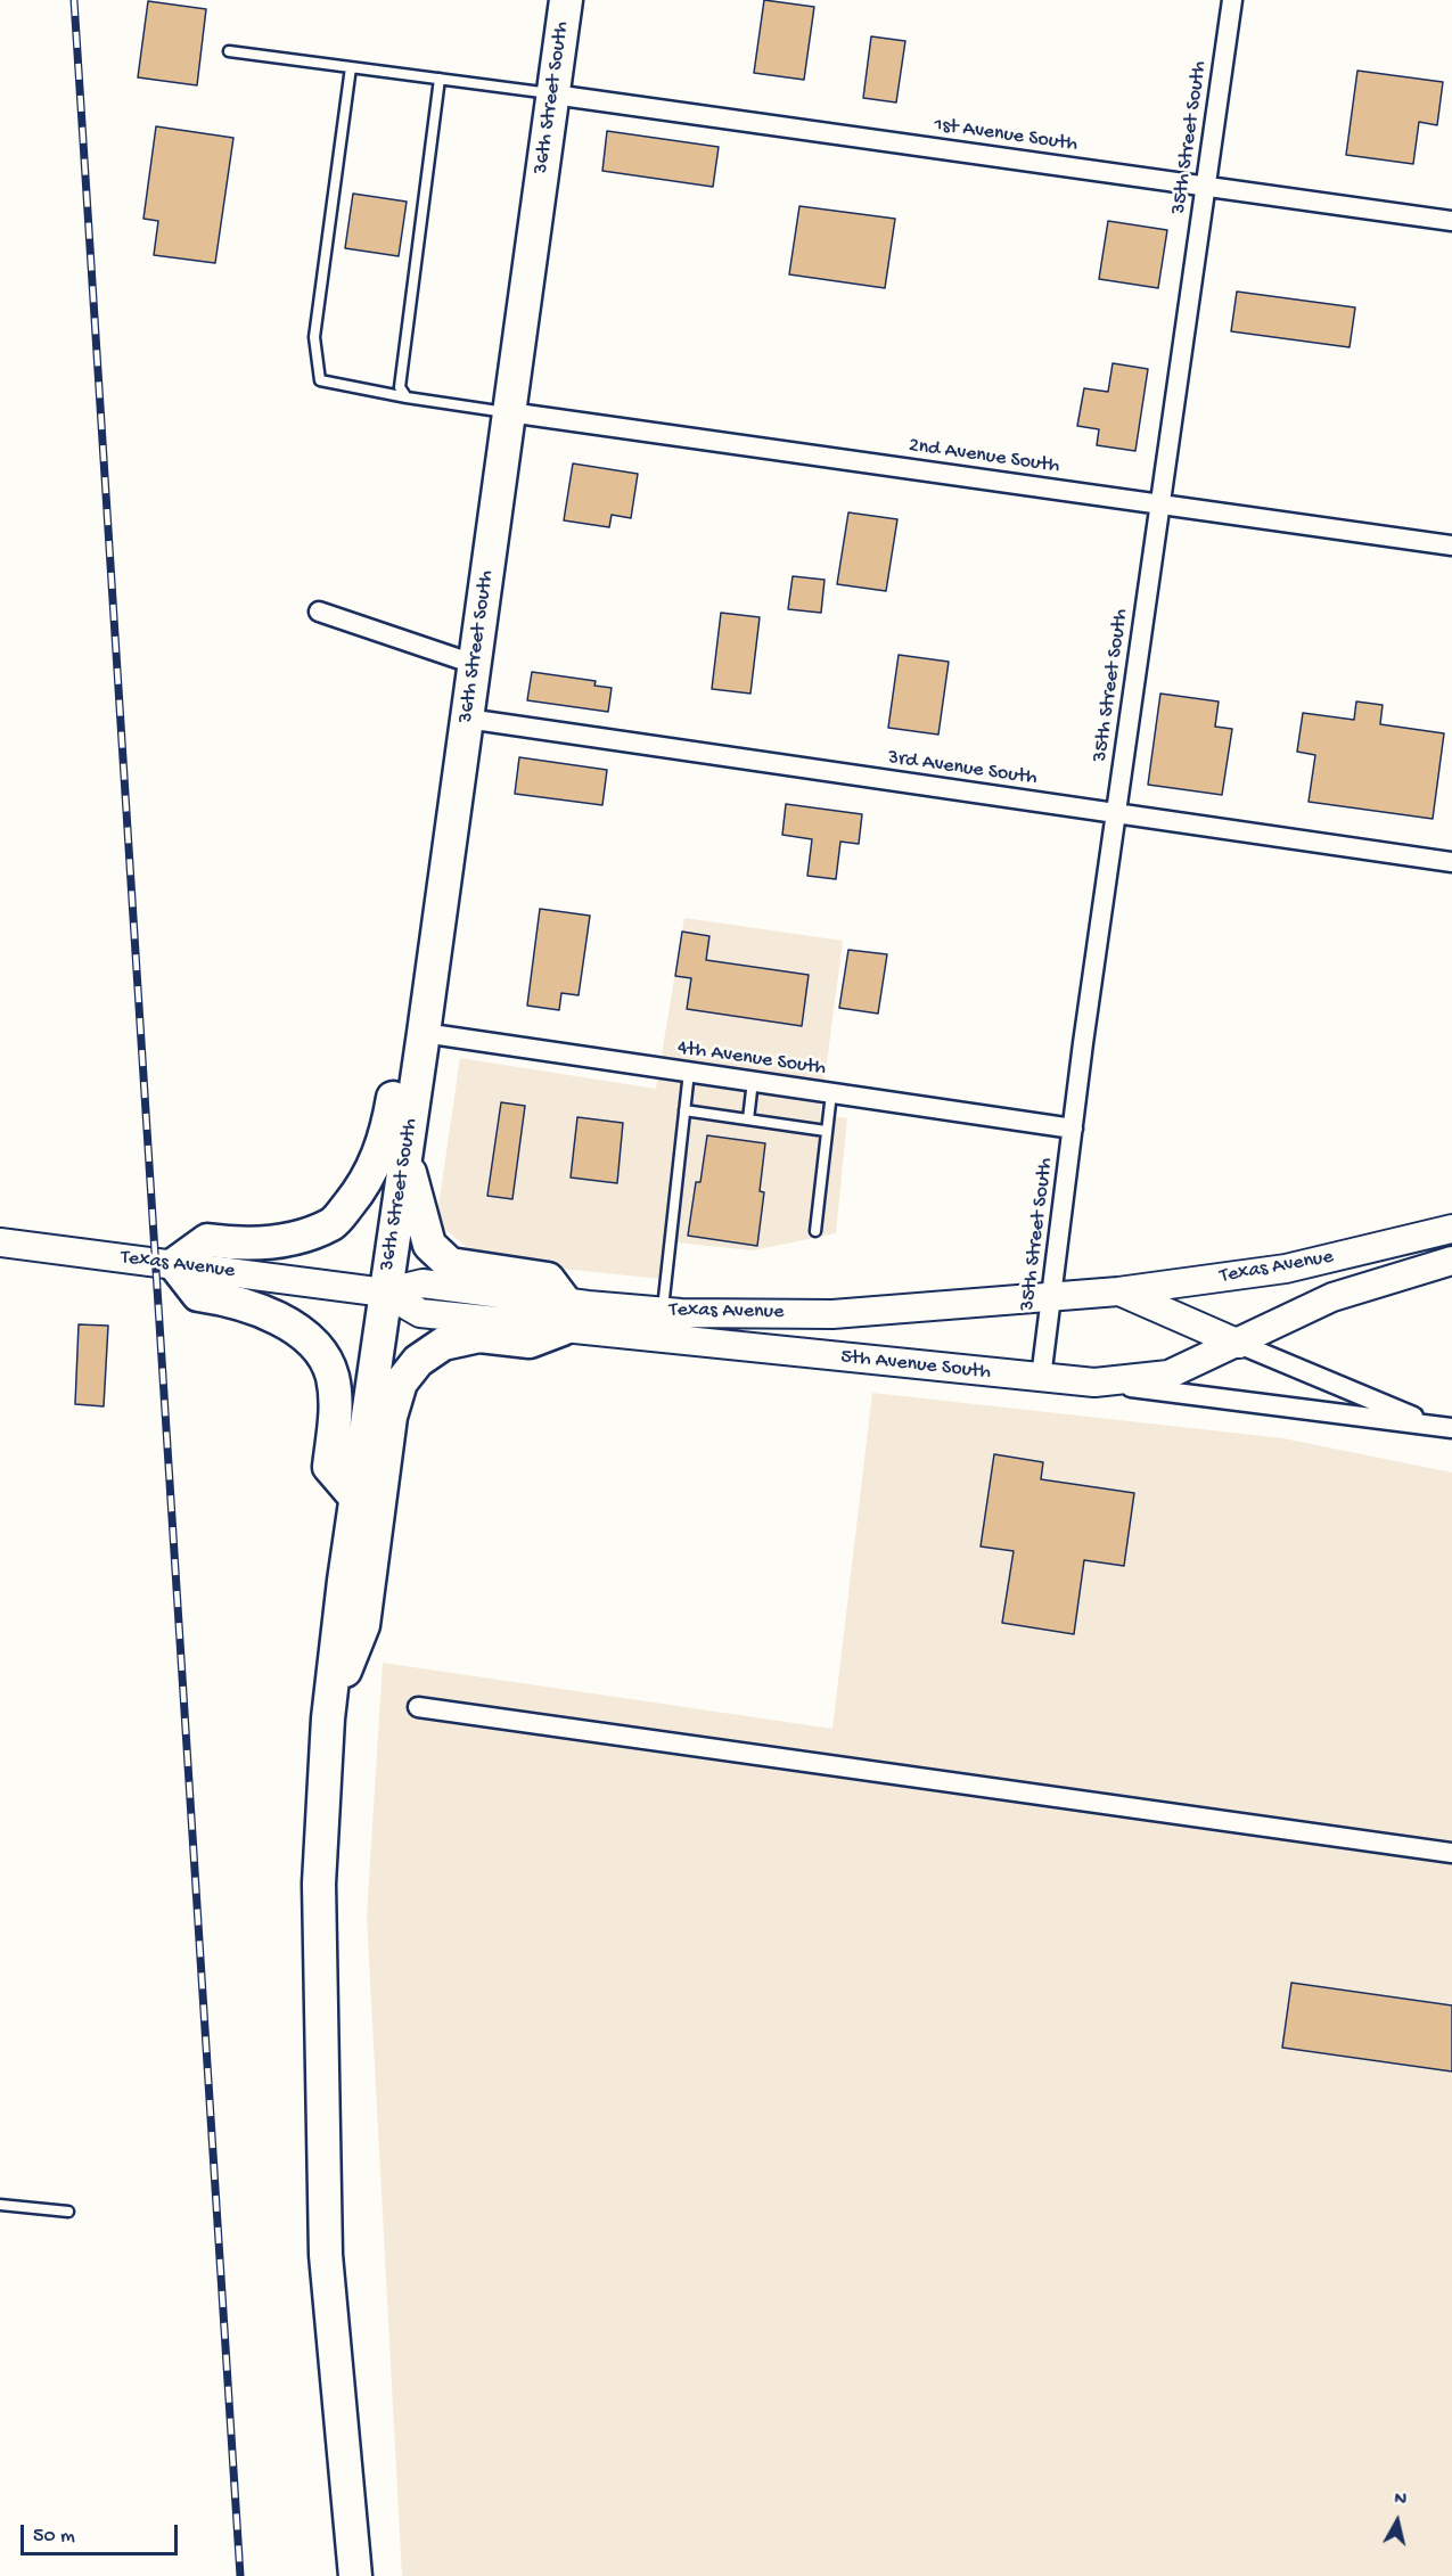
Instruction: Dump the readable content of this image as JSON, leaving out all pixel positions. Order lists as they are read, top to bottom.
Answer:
{
  "streets": {
    "highway": ["36th Street South"],
    "main road": ["Texas Avenue", "5th Avenue South"],
    "street": [
      "1st Avenue South",
      "35th Street South",
      "2nd Avenue South",
      "3rd Avenue South",
      "4th Avenue South"
    ]
  },
  "crossings": [
    ["36th Street South", "1st Avenue South"],
    ["36th Street South", "2nd Avenue South"],
    ["36th Street South", "3rd Avenue South"],
    ["36th Street South", "4th Avenue South"],
    ["36th Street South", "Texas Avenue"],
    ["36th Street South", "5th Avenue South"],
    ["1st Avenue South", "35th Street South"],
    ["35th Street South", "2nd Avenue South"],
    ["35th Street South", "3rd Avenue South"],
    ["35th Street South", "4th Avenue South"],
    ["35th Street South", "Texas Avenue"],
    ["35th Street South", "5th Avenue South"],
    ["Texas Avenue", "5th Avenue South"]
  ],
  "scale_bar": "50 m",
  "north": "top"
}
